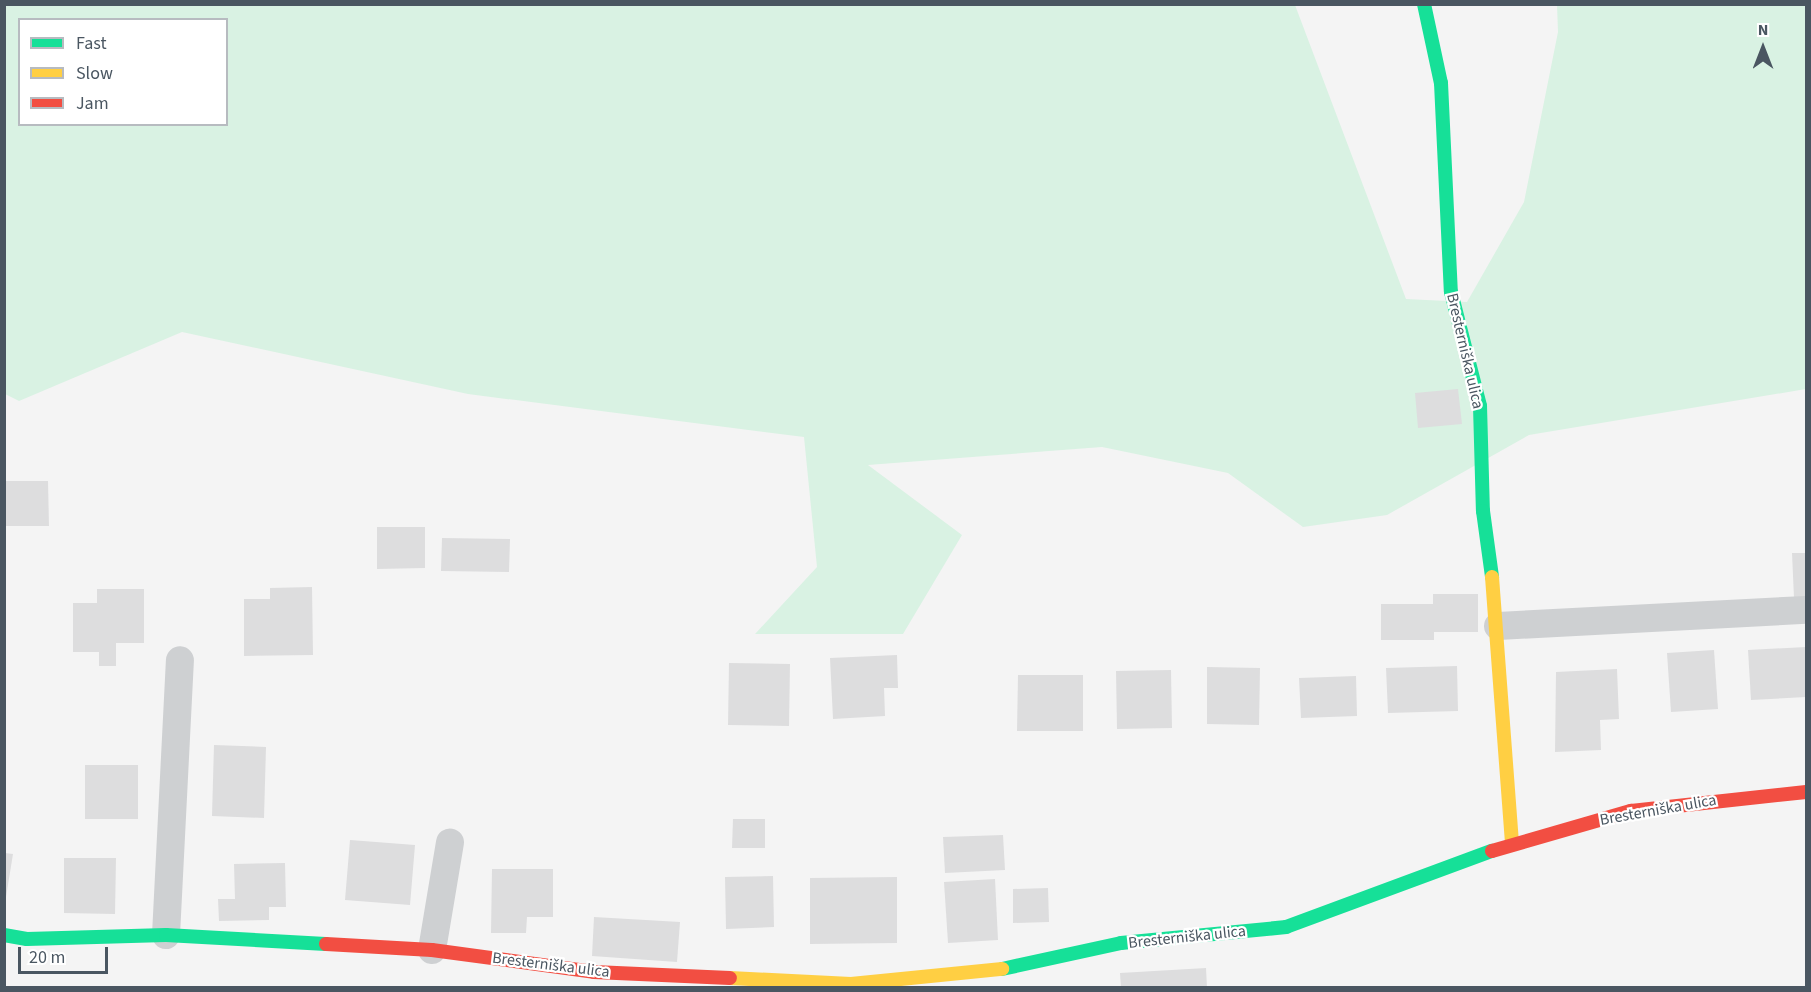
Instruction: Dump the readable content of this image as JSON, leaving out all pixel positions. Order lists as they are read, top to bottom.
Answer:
{
  "streets": {
    "street": ["Bresterniška ulica"]
  },
  "legend": ["Fast", "Slow", "Jam"],
  "scale_bar": "20 m",
  "north": "top"
}
